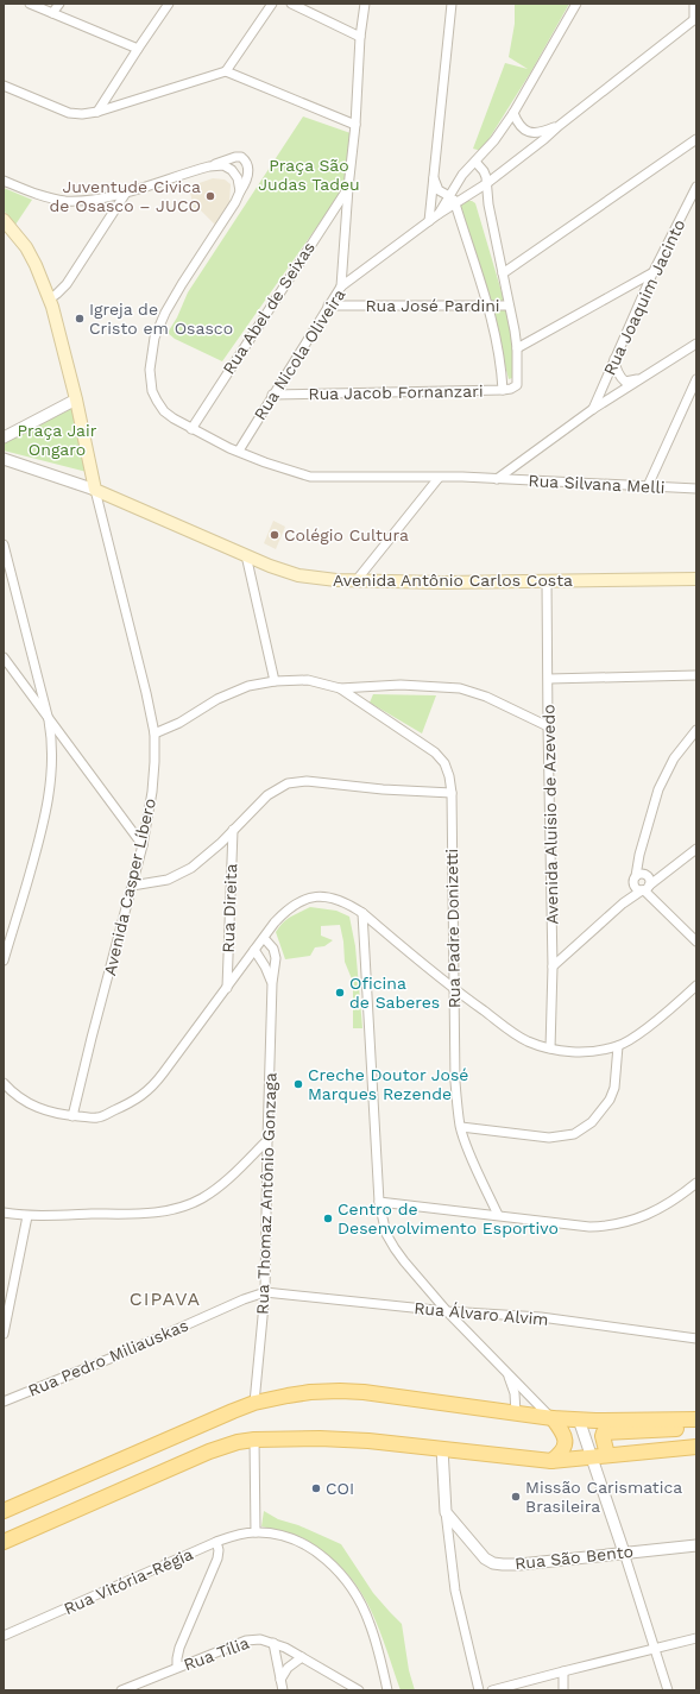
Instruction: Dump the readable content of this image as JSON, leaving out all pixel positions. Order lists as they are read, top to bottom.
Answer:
{
  "streets": {
    "main road": ["Avenida Antônio Carlos Costa"],
    "street": [
      "Rua Joaquim Jacinto",
      "Rua José Pardini",
      "Rua Abel de Seixas",
      "Rua Nicola Oliveira",
      "Rua Jacob Fornanzari",
      "Rua Silvana Melli",
      "Avenida Aluísio de Azevedo",
      "Avenida Casper Líbero",
      "Rua Direita",
      "Rua Padre Donizetti",
      "Rua Thomaz Antônio Gonzaga",
      "Rua Álvaro Alvim",
      "Rua Pedro Miliauskas",
      "Rua São Bento",
      "Rua Vitória-Régia",
      "Rua Tília"
    ]
  },
  "crossings": [
    ["Rua José Pardini", "Rua Nicola Oliveira"],
    ["Rua Abel de Seixas", "Rua Silvana Melli"],
    ["Rua Nicola Oliveira", "Rua Jacob Fornanzari"],
    ["Rua Nicola Oliveira", "Rua Silvana Melli"],
    ["Avenida Antônio Carlos Costa", "Avenida Aluísio de Azevedo"],
    ["Avenida Antônio Carlos Costa", "Avenida Casper Líbero"],
    ["Rua Thomaz Antônio Gonzaga", "Rua Álvaro Alvim"],
    ["Rua Thomaz Antônio Gonzaga", "Rua Pedro Miliauskas"],
    ["Rua Álvaro Alvim", "Rua Pedro Miliauskas"]
  ],
  "districts": ["CIPAVA"],
  "parks": ["Praça São Judas Tadeu", "Praça Jair Ongaro"],
  "places": [
    "Juventude Civica de Osasco – JUCO",
    "Igreja de Cristo em Osasco",
    "Colégio Cultura",
    "Oficina de Saberes",
    "Creche Doutor José Marques Rezende",
    "Centro de Desenvolvimento Esportivo",
    "COI",
    "Missão Carismatica Brasileira"
  ]
}
